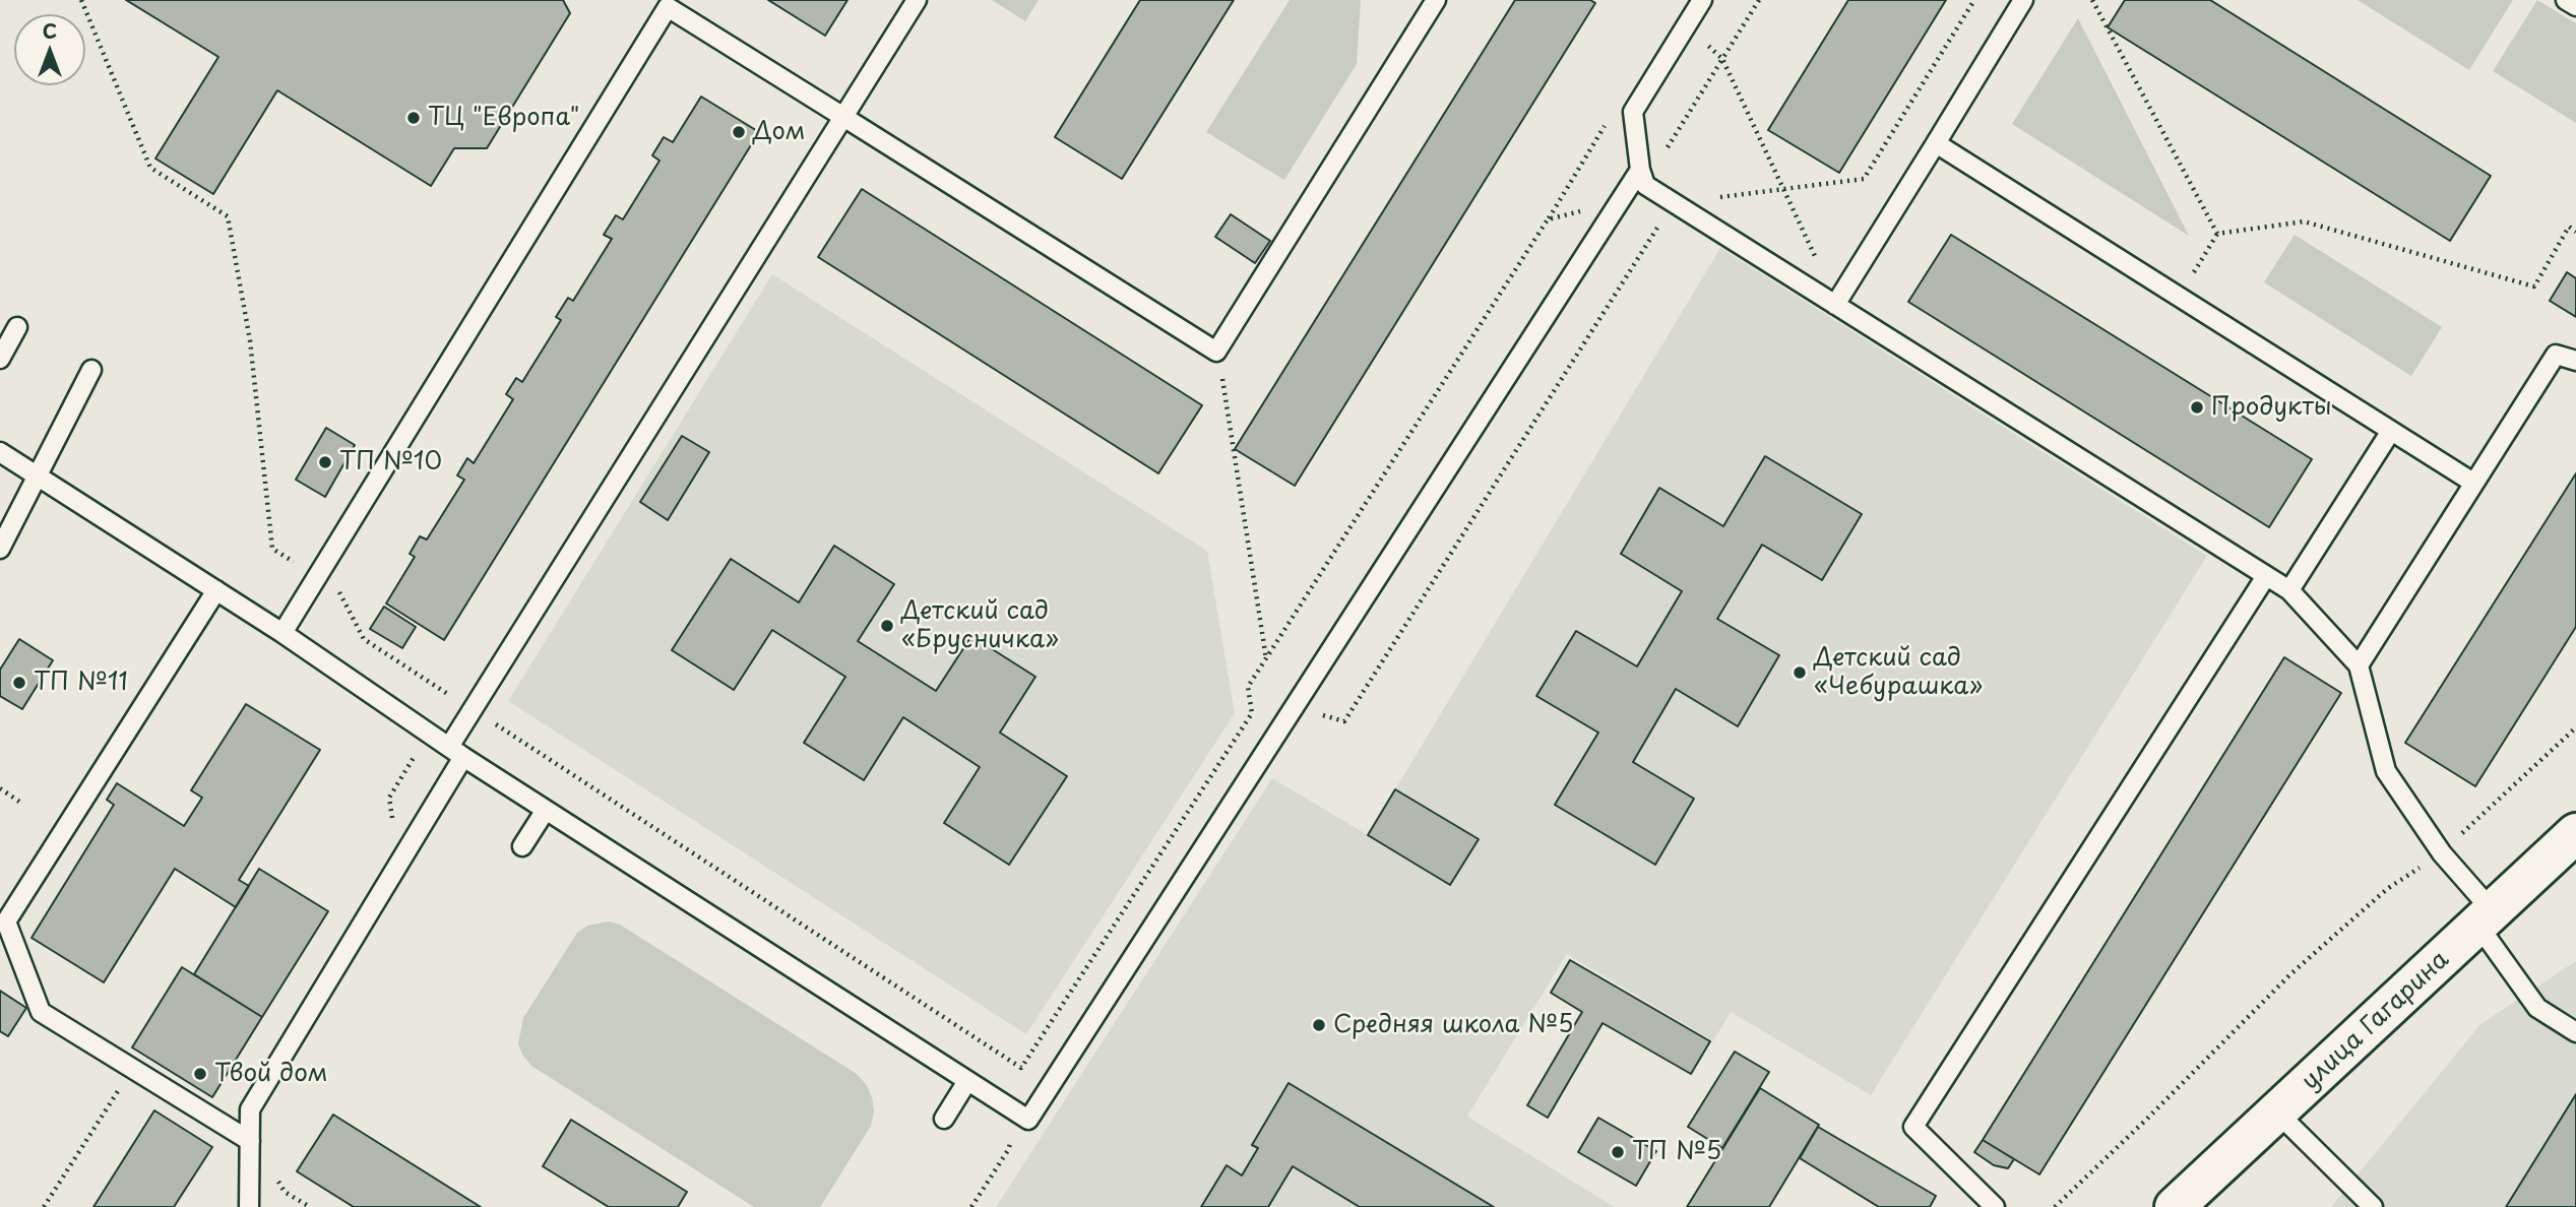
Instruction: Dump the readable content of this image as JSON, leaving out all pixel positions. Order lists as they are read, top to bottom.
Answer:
{
  "streets": {
    "main road": ["улица Гагарина"]
  },
  "places": [
    "ТЦ \"Европа\"",
    "Дом",
    "Продукты",
    "ТП №10",
    "Детский сад «Брусничка»",
    "Детский сад «Чебурашка»",
    "ТП №11",
    "Средняя школа №5",
    "Твой дом",
    "ТП №5"
  ],
  "north": "top"
}
